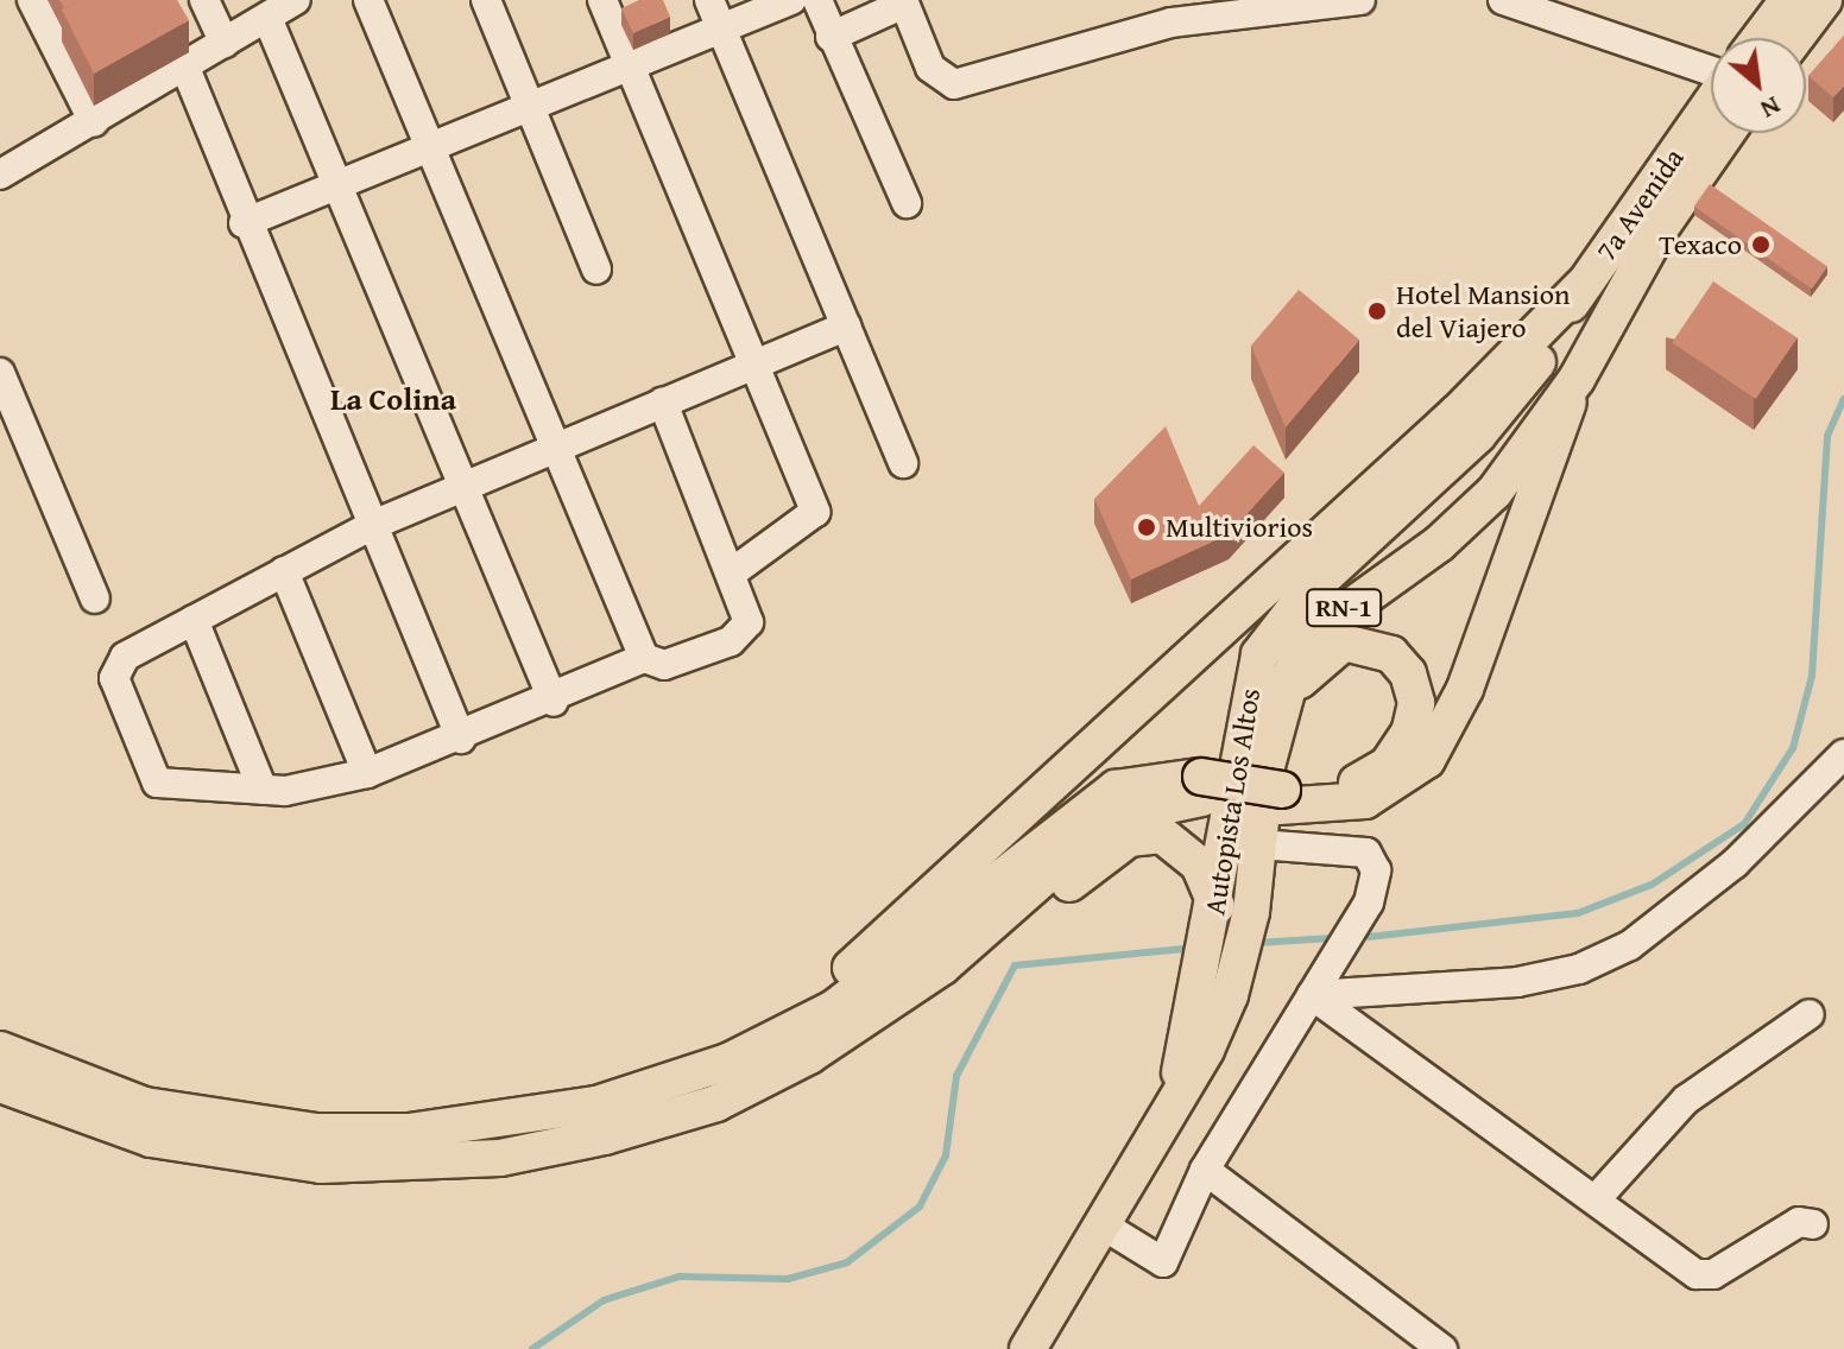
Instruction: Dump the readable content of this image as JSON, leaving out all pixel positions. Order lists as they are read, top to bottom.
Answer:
{
  "streets": {
    "main road": ["7a Avenida", "RN-1", "Autopista Los Altos"]
  },
  "crossings": [
    ["7a Avenida", "Autopista Los Altos"]
  ],
  "districts": ["La Colina"],
  "places": ["Texaco", "Hotel Mansion del Viajero", "Multiviorios"],
  "north": "bottom right"
}
